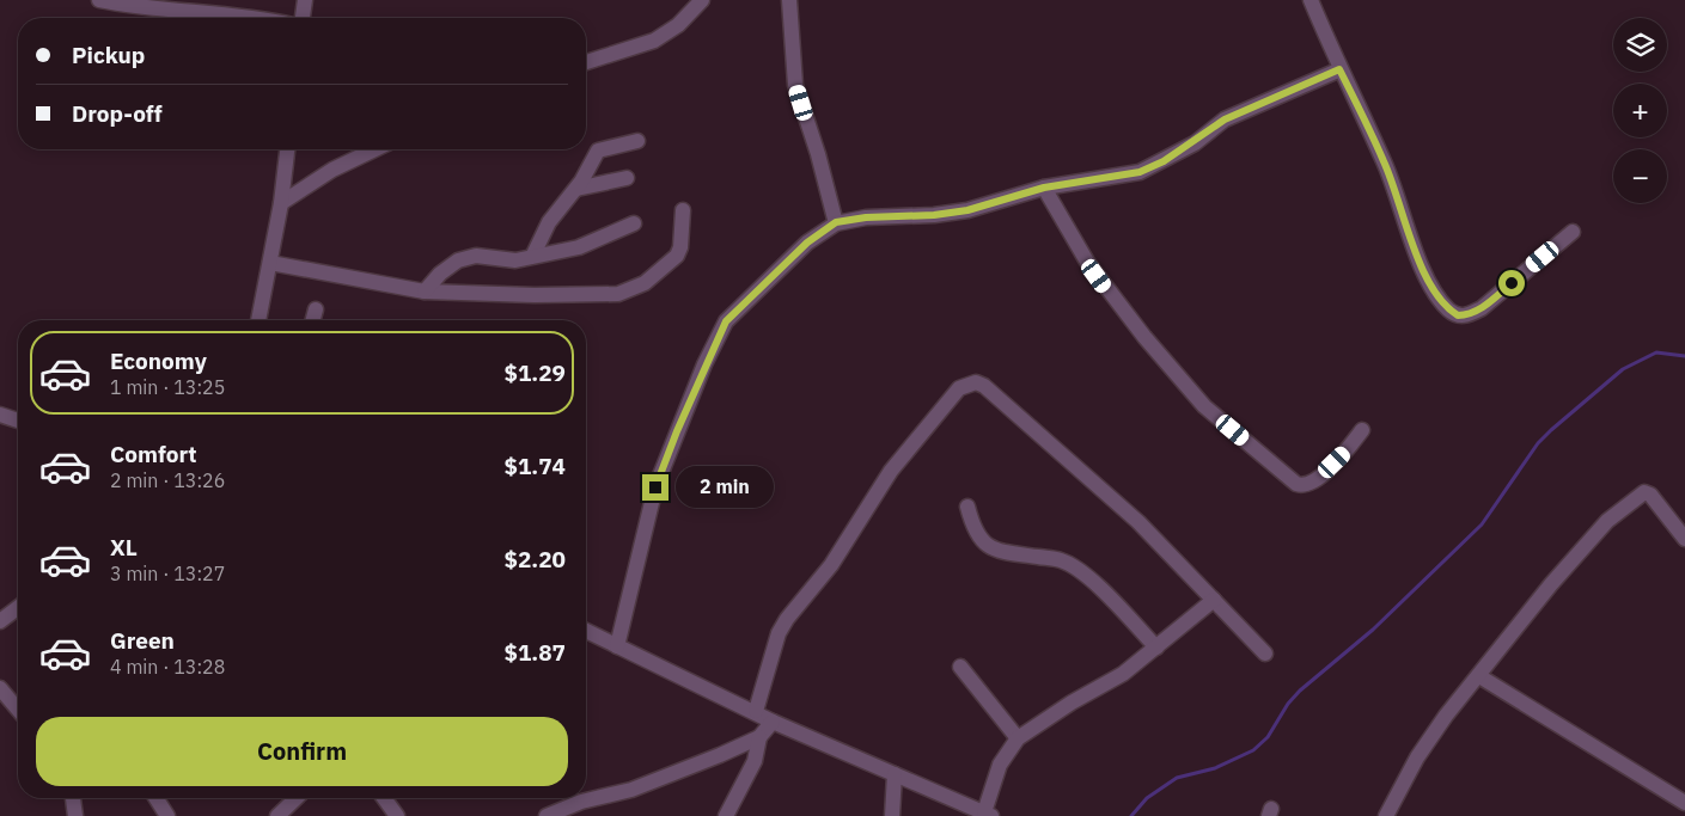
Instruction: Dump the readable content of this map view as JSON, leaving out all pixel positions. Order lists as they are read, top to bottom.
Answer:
{
  "page": {
    "map_buttons": ["+", "−"],
    "banner": ["Pickup", "Drop-off"],
    "list": [
      {
        "name": "Economy",
        "note": "1 min · 13:25",
        "value": "$1.29"
      },
      {
        "name": "Comfort",
        "note": "2 min · 13:26",
        "value": "$1.74"
      },
      {
        "name": "XL",
        "note": "3 min · 13:27",
        "value": "$2.20"
      },
      {
        "name": "Green",
        "note": "4 min · 13:28",
        "value": "$1.87"
      }
    ],
    "bubble": "2 min",
    "buttons": "Confirm"
  }
}
